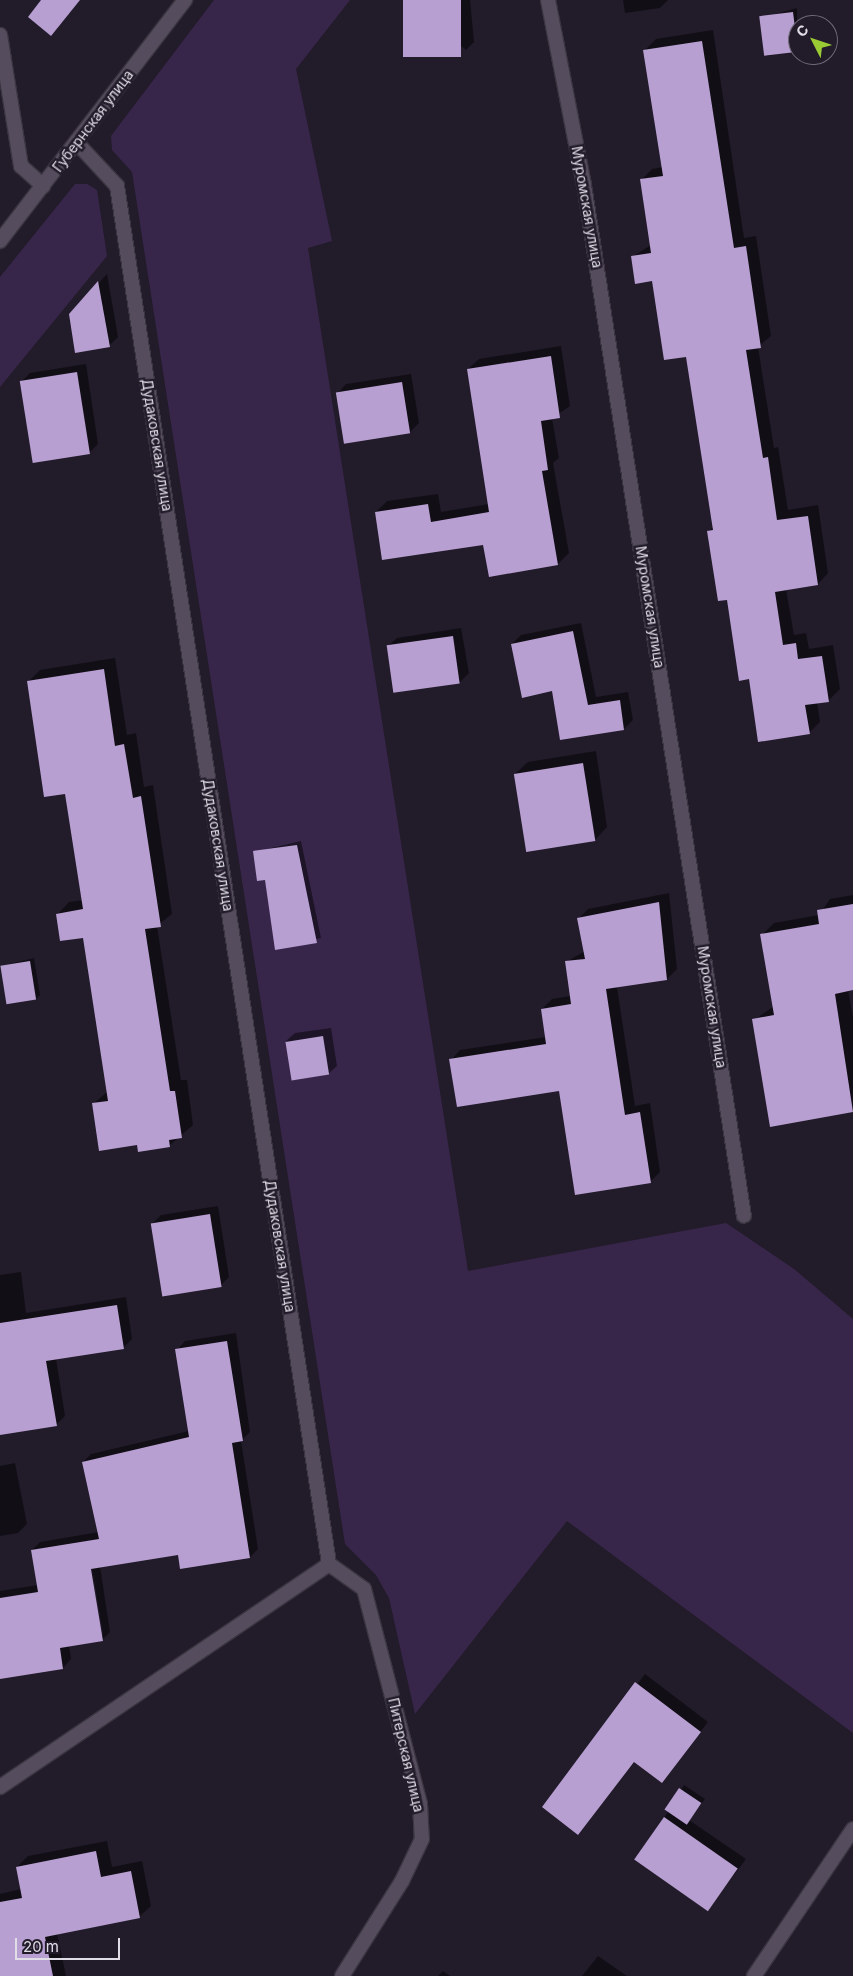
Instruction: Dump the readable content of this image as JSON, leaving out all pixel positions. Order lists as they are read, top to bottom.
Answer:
{
  "streets": {
    "street": [
      "Губернская улица",
      "Муромская улица",
      "Дудаковская улица",
      "Питерская улица"
    ]
  },
  "crossings": [
    ["Губернская улица", "Дудаковская улица"],
    ["Дудаковская улица", "Питерская улица"]
  ],
  "scale_bar": "20 m",
  "north": "top left"
}
